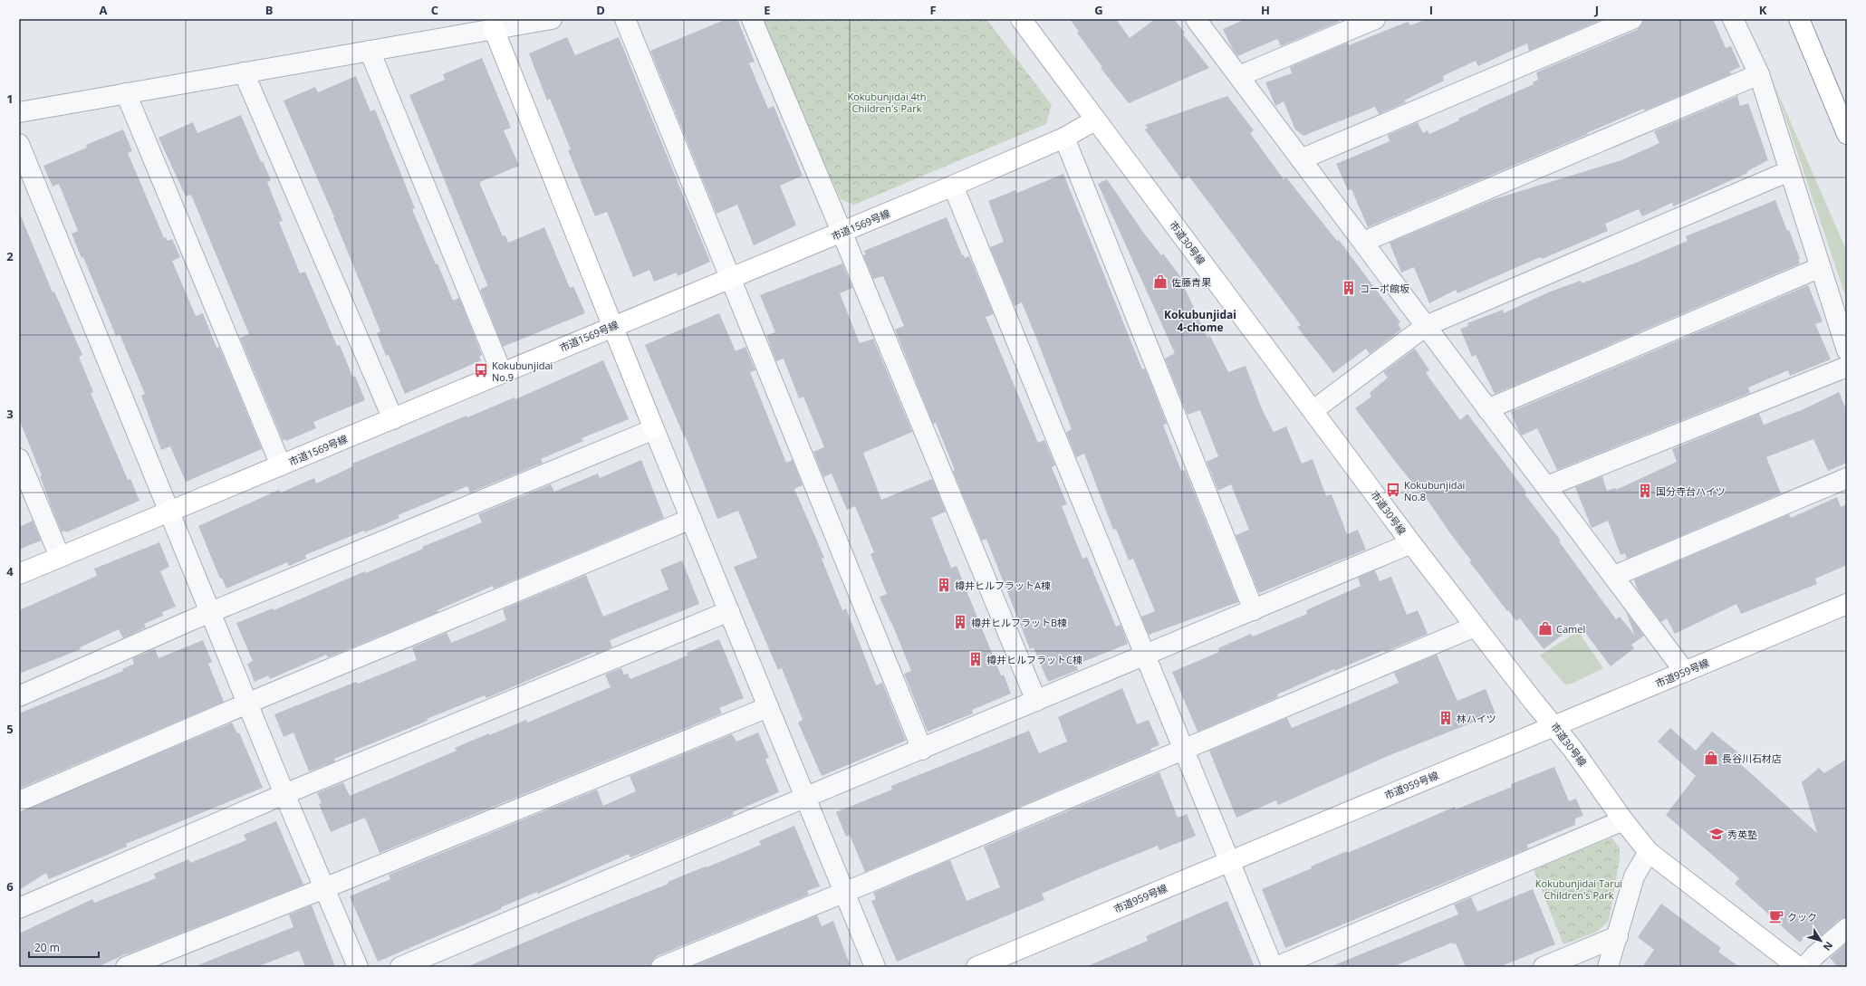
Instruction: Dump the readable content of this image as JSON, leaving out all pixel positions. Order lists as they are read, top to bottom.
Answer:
{
  "streets": {
    "main road": ["市道1569号線", "市道30号線", "市道959号線"]
  },
  "crossings": [
    ["市道1569号線", "市道30号線"],
    ["市道30号線", "市道959号線"]
  ],
  "districts": ["Kokubunjidai 4-chome"],
  "parks": ["Kokubunjidai 4th Children's Park", "Kokubunjidai Tarui Children's Park"],
  "places": {
    "shop": ["佐藤青果", "Camel", "長谷川石材店"],
    "building": [
      "コーポ館坂",
      "国分寺台ハイツ",
      "樽井ヒルフラットA棟",
      "樽井ヒルフラットB棟",
      "樽井ヒルフラットC棟",
      "林ハイツ"
    ],
    "bus stop": ["Kokubunjidai No.9", "Kokubunjidai No.8"],
    "school or university": ["秀英塾"],
    "cafe": ["クック"]
  },
  "scale_bar": "20 m",
  "north": "bottom right",
  "grid": {
    "columns": [
      "A",
      "B",
      "C",
      "D",
      "E",
      "F",
      "G",
      "H",
      "I",
      "J",
      "K"
    ],
    "rows": [
      "1",
      "2",
      "3",
      "4",
      "5",
      "6"
    ]
  }
}
